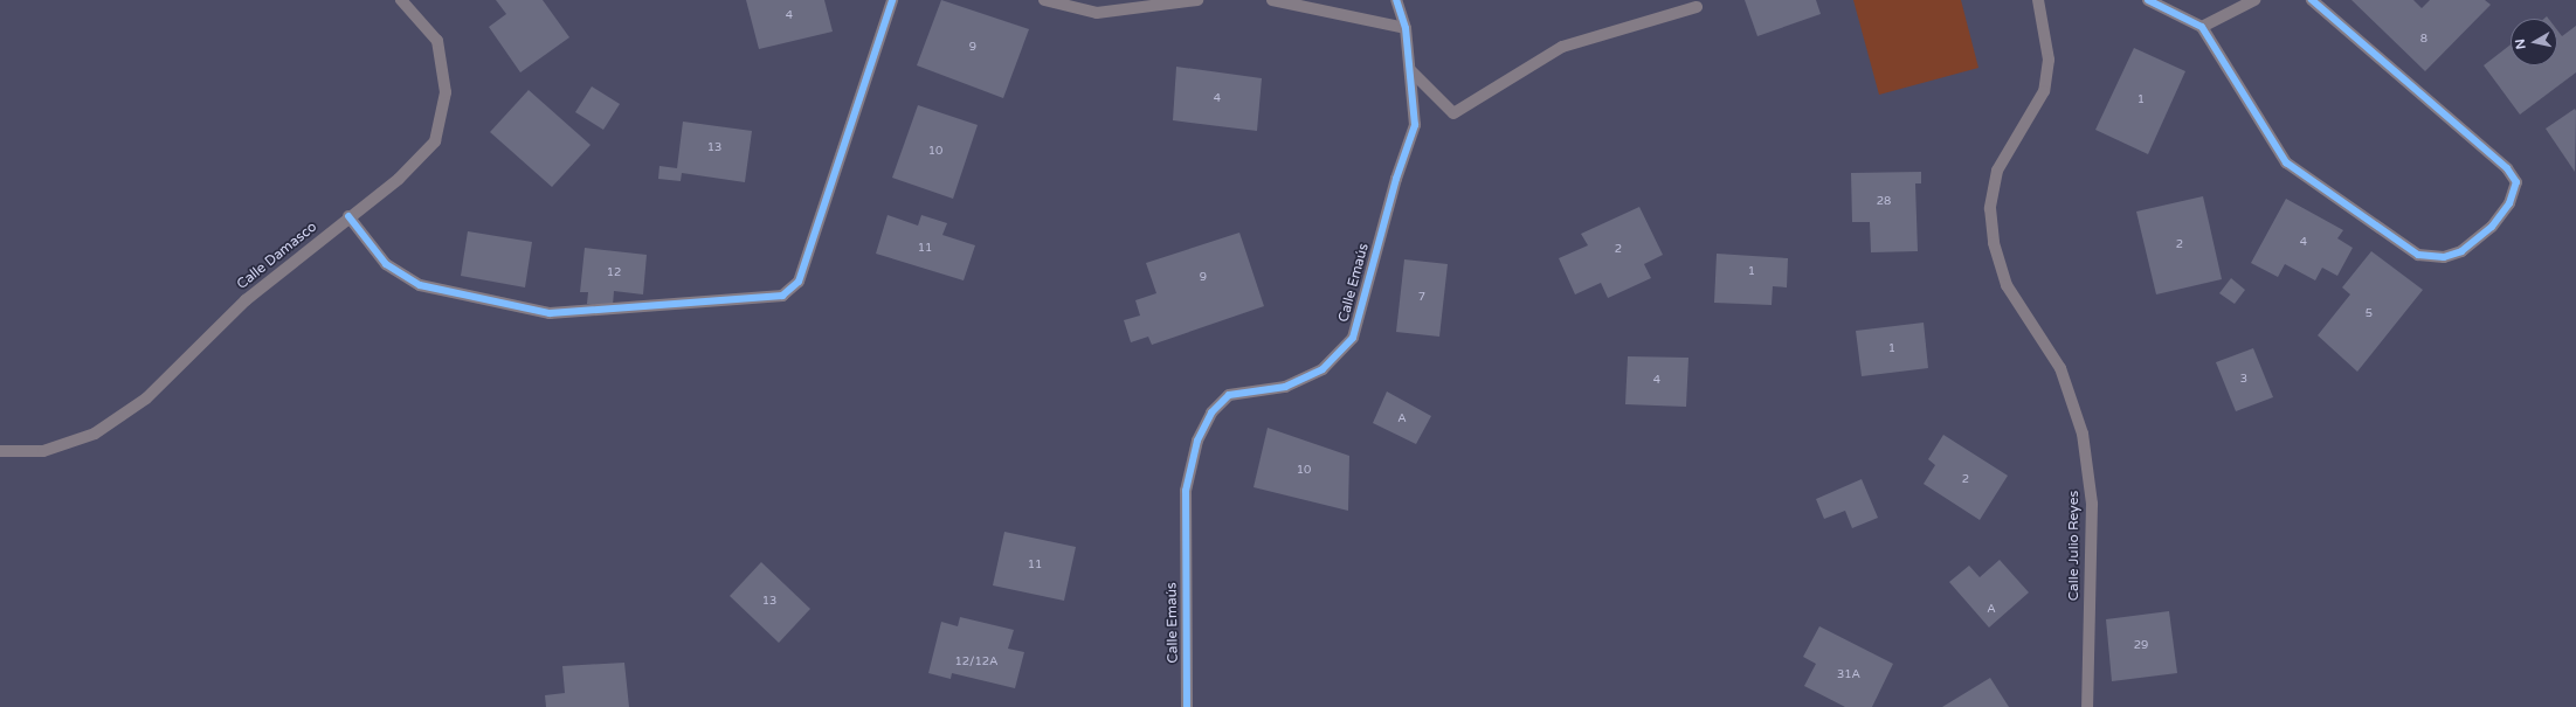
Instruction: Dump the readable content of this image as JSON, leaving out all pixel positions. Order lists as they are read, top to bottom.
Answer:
{
  "streets": {
    "street": ["Calle Damasco", "Calle Emaús", "Calle Julio Reyes"]
  },
  "house_numbers": [
    "4",
    "8",
    "9",
    "4",
    "1",
    "13",
    "10",
    "28",
    "4",
    "2",
    "11",
    "2",
    "1",
    "12",
    "9",
    "7",
    "5",
    "1",
    "3",
    "4",
    "A",
    "10",
    "2",
    "11",
    "13",
    "A",
    "29",
    "12/12A",
    "31A"
  ],
  "north": "left"
}
